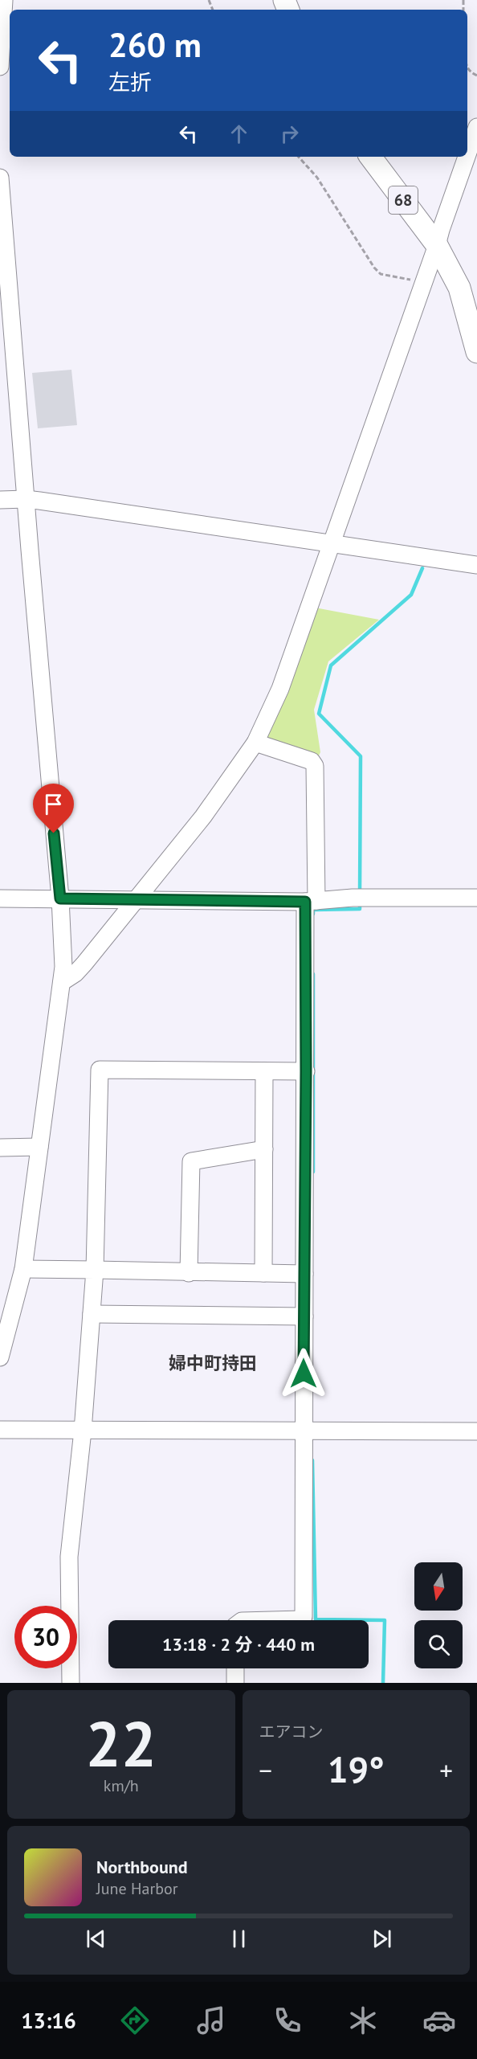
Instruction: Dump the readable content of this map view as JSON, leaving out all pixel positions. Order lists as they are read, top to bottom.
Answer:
{
  "streets": {
    "main road": ["68"]
  },
  "districts": ["婦中町持田"],
  "north": "bottom",
  "page": {
    "turn": ["260 m", "左折"],
    "limit": "30",
    "trip": "13:18 · 2 分 · 440 m",
    "tile": [
      ["22", "km/h"],
      "エアコン"
    ],
    "heat": ["−", "19°", "+"],
    "song": ["Northbound", "June Harbor"],
    "tabs": "13:16"
  }
}
